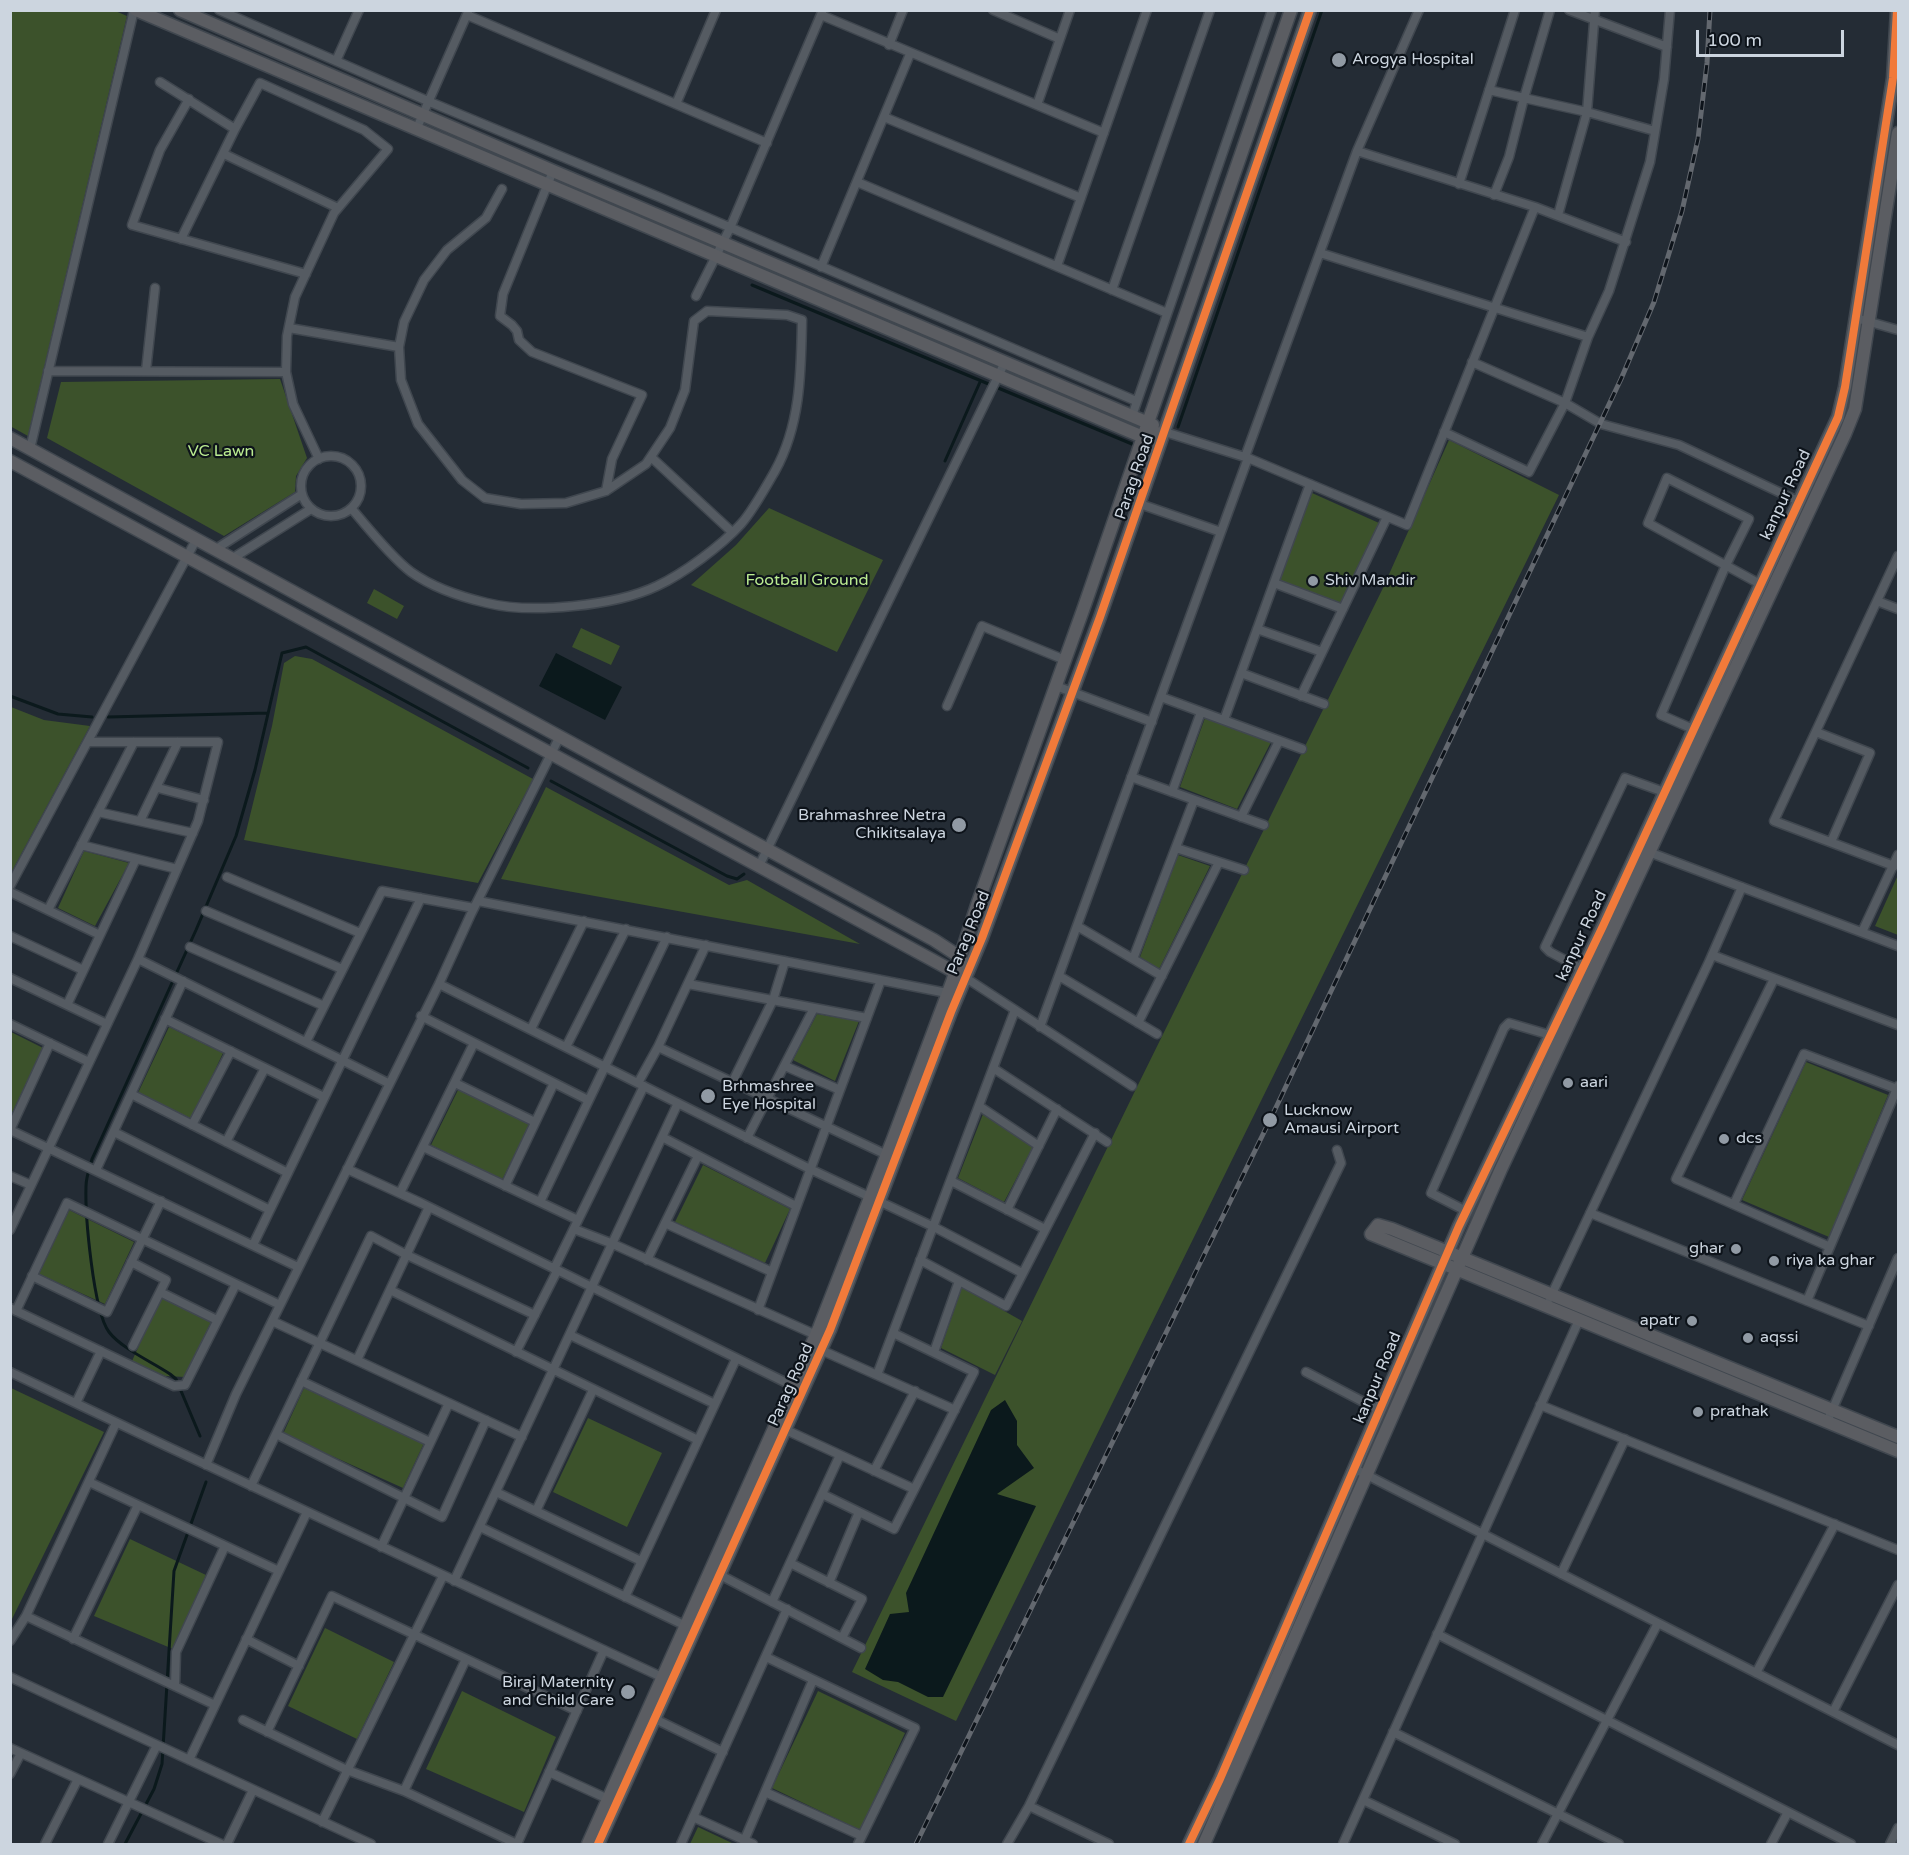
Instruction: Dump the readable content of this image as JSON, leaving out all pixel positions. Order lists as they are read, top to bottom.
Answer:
{
  "streets": {
    "street": ["Parag Road", "kanpur Road"]
  },
  "parks": ["VC Lawn", "Football Ground"],
  "places": [
    "Arogya Hospital",
    "Shiv Mandir",
    "Brahmashree Netra Chikitsalaya",
    "aari",
    "Brhmashree Eye Hospital",
    "Lucknow Amausi Airport",
    "dcs",
    "ghar",
    "riya ka ghar",
    "apatr",
    "aqssi",
    "prathak",
    "Biraj Maternity and Child Care"
  ],
  "scale_bar": "100 m"
}
